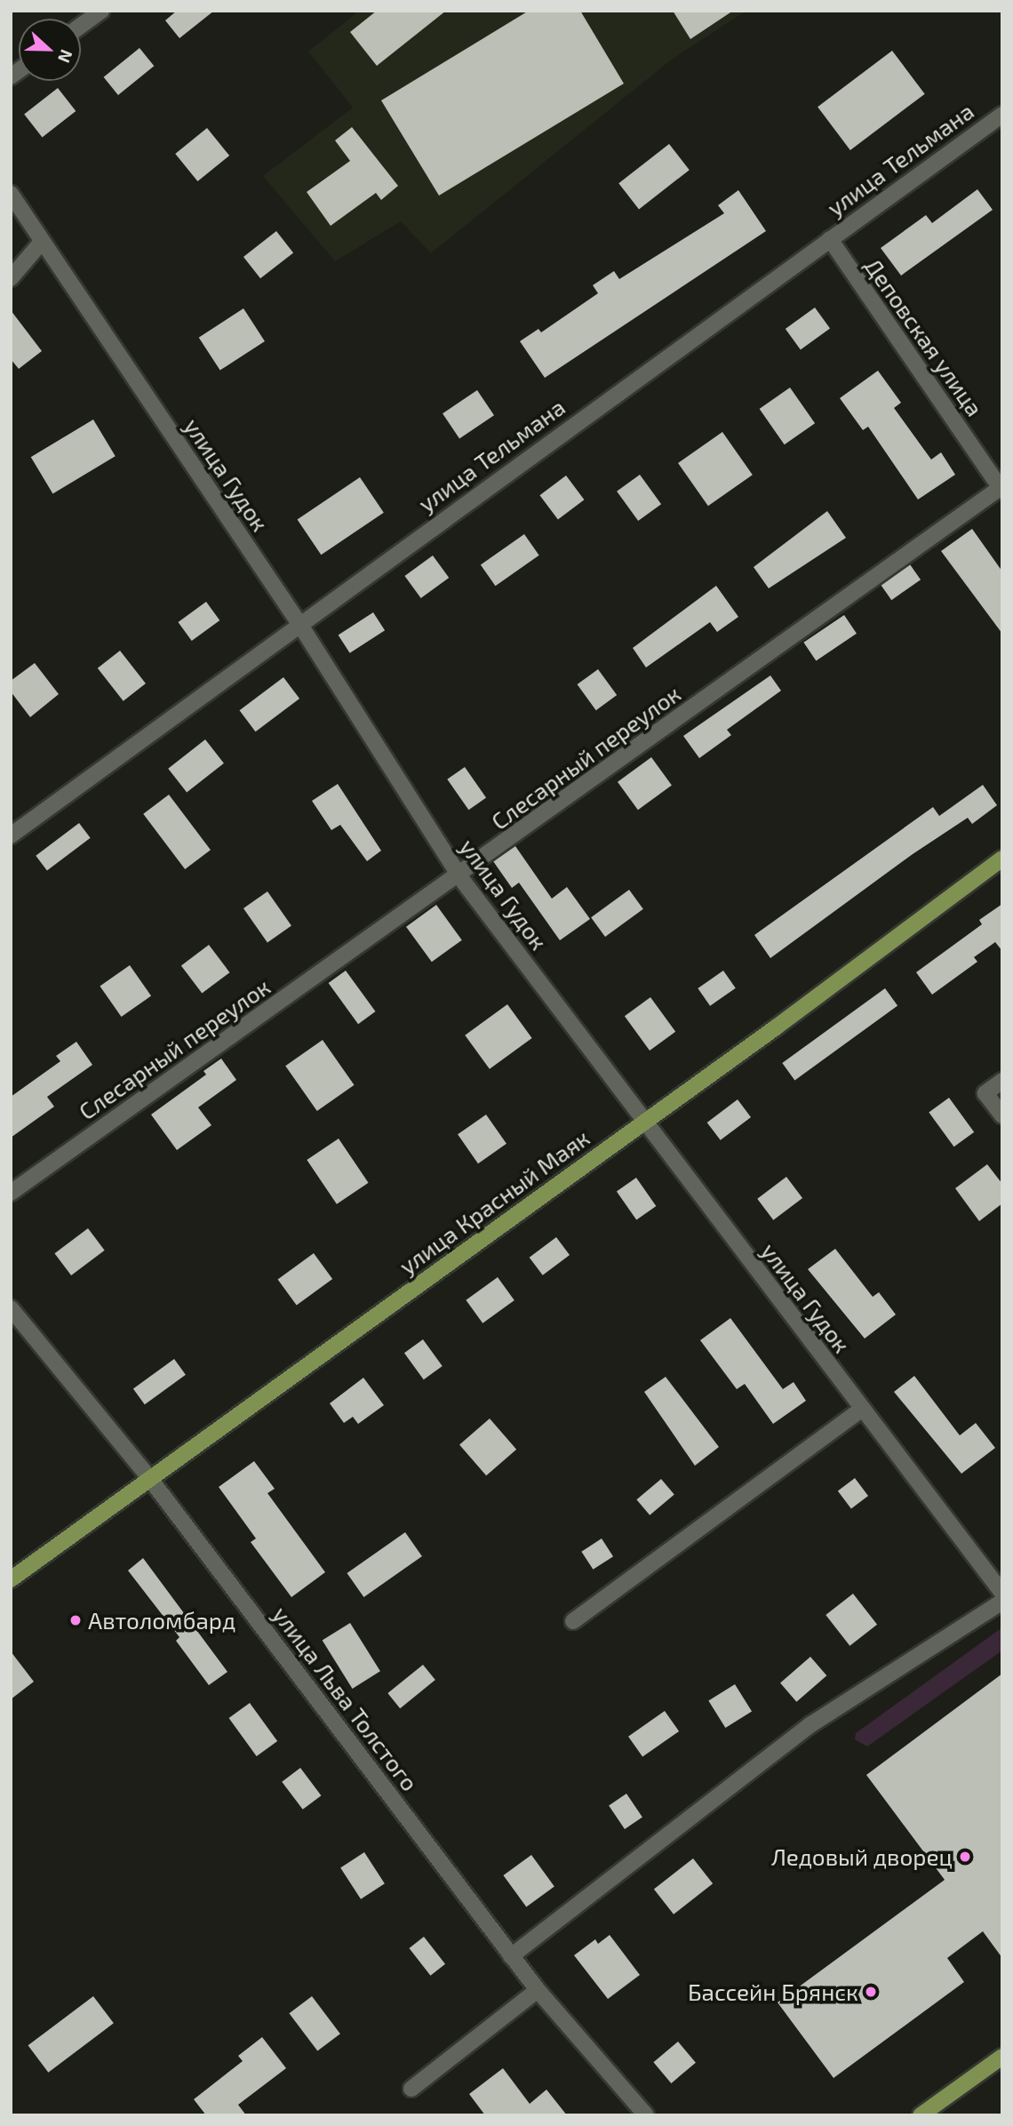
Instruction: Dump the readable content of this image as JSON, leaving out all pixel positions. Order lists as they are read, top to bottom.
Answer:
{
  "streets": {
    "main road": ["улица Красный Маяк"],
    "street": [
      "улица Тельмана",
      "Деповская улица",
      "улица Гудок",
      "Слесарный переулок",
      "улица Льва Толстого"
    ]
  },
  "crossings": [
    ["улица Тельмана", "Деповская улица"],
    ["улица Тельмана", "улица Гудок"],
    ["Деповская улица", "Слесарный переулок"],
    ["улица Гудок", "Слесарный переулок"],
    ["улица Гудок", "улица Красный Маяк"],
    ["улица Красный Маяк", "улица Льва Толстого"]
  ],
  "places": ["Автоломбард", "Ледовый дворец", "Бассейн Брянск"],
  "north": "right"
}
